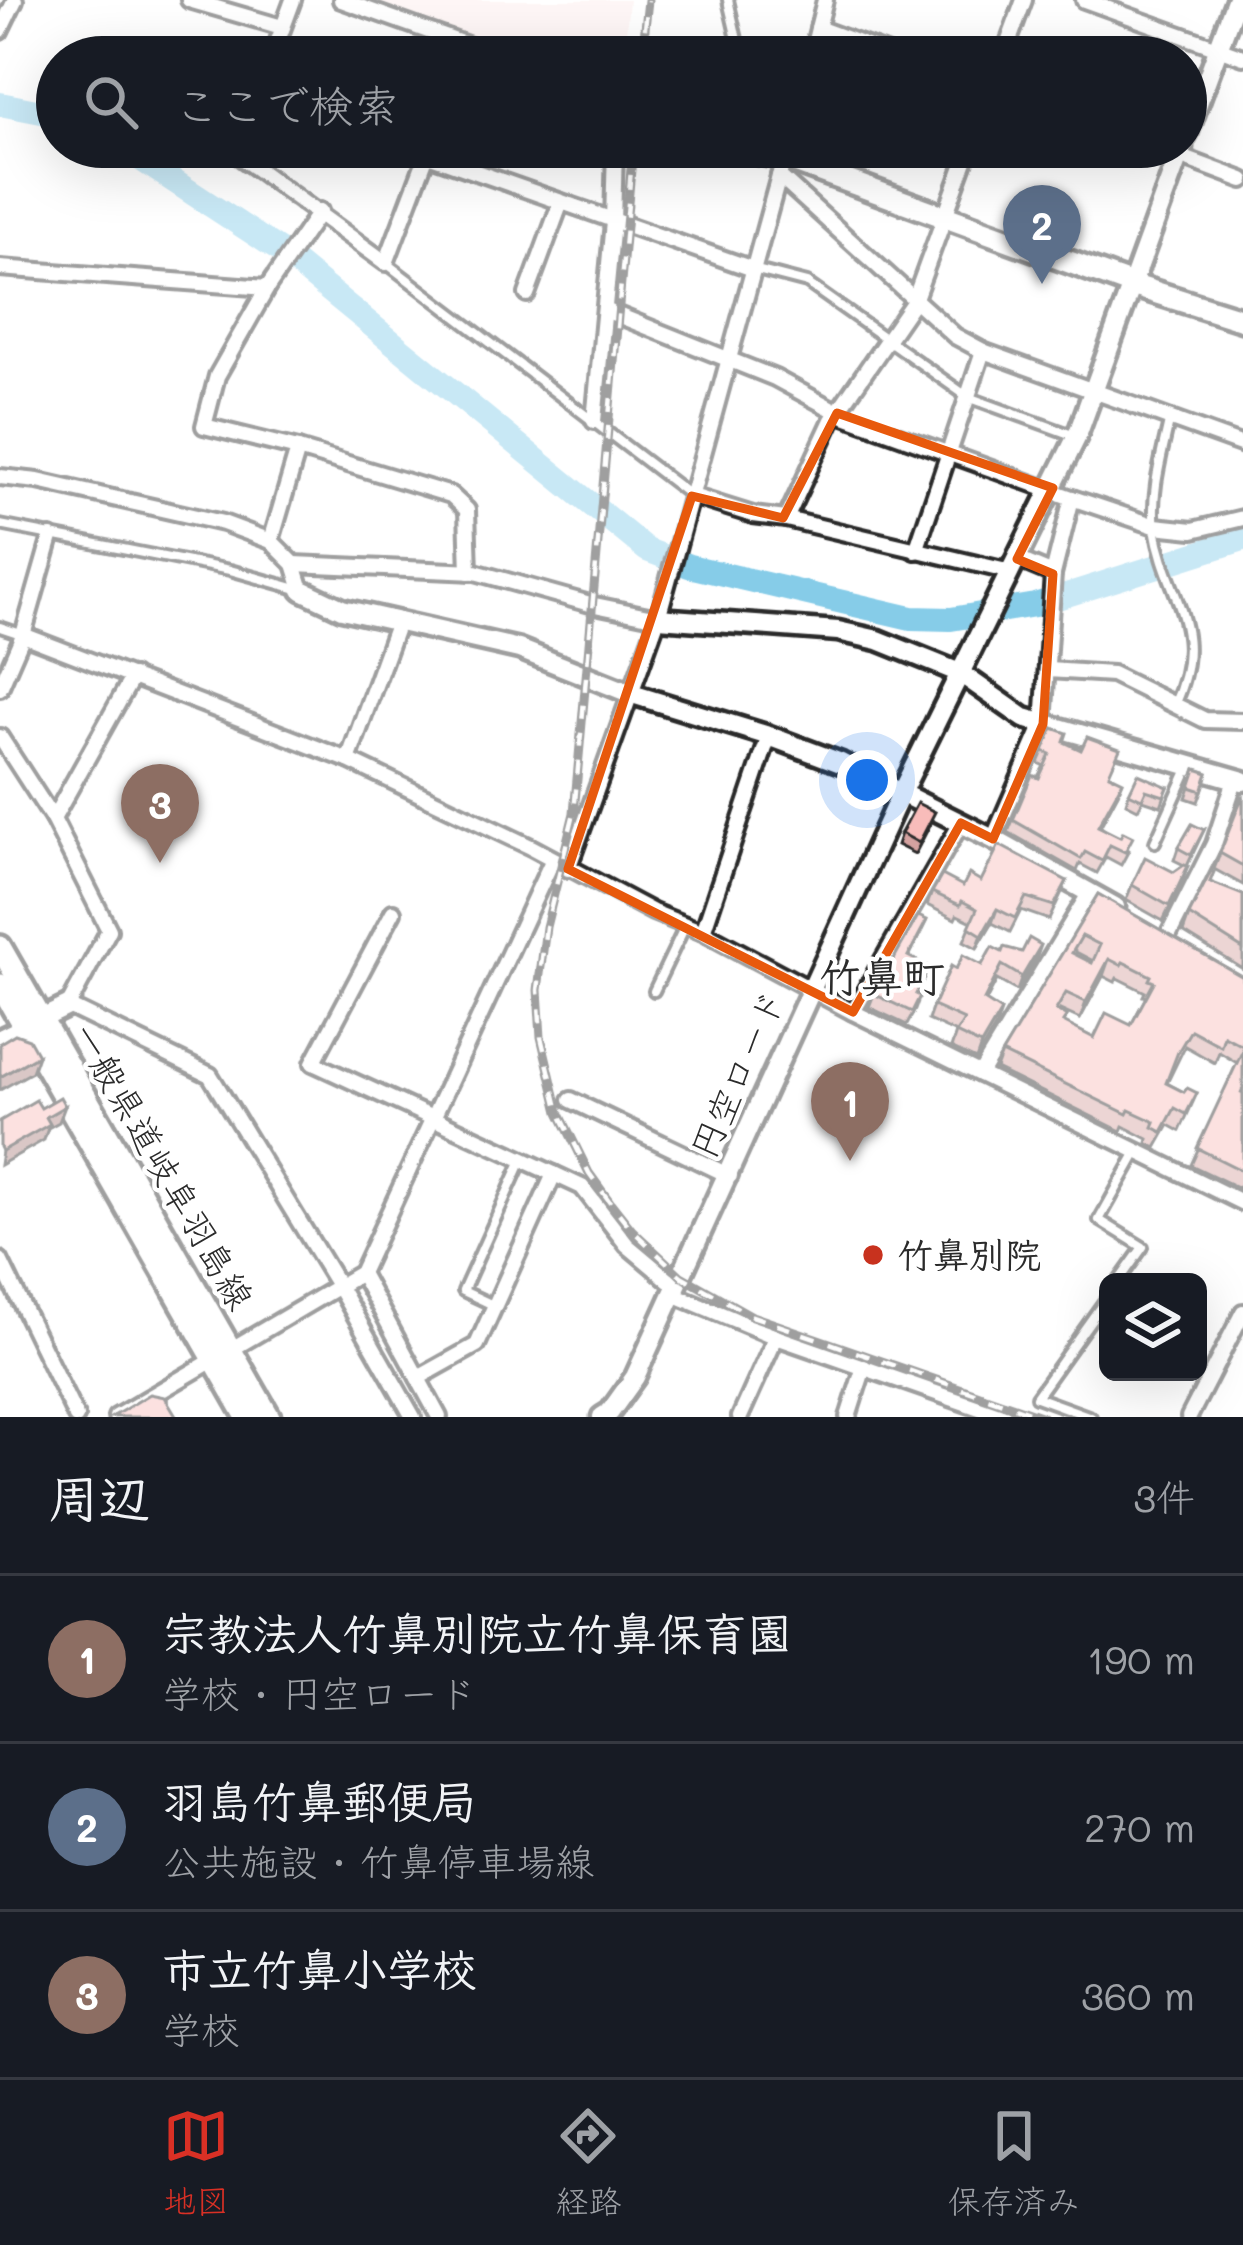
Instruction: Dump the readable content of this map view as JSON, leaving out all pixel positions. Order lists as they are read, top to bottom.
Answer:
{
  "streets": {
    "main road": ["一般県道岐阜羽島線"],
    "street": ["円空ロード"]
  },
  "districts": ["竹鼻町"],
  "places": ["竹鼻別院"],
  "page": {
    "search": "ここで検索",
    "pins": ["2", "3", "1"],
    "heading": ["周辺", "3件"],
    "list": [
      {
        "mark": "1",
        "name": "宗教法人竹鼻別院立竹鼻保育園",
        "note": "学校 · 円空ロード",
        "value": "190 m"
      },
      {
        "mark": "2",
        "name": "羽島竹鼻郵便局",
        "note": "公共施設 · 竹鼻停車場線",
        "value": "270 m"
      },
      {
        "mark": "3",
        "name": "市立竹鼻小学校",
        "note": "学校",
        "value": "360 m"
      }
    ],
    "nav": ["地図", "経路", "保存済み"]
  }
}
